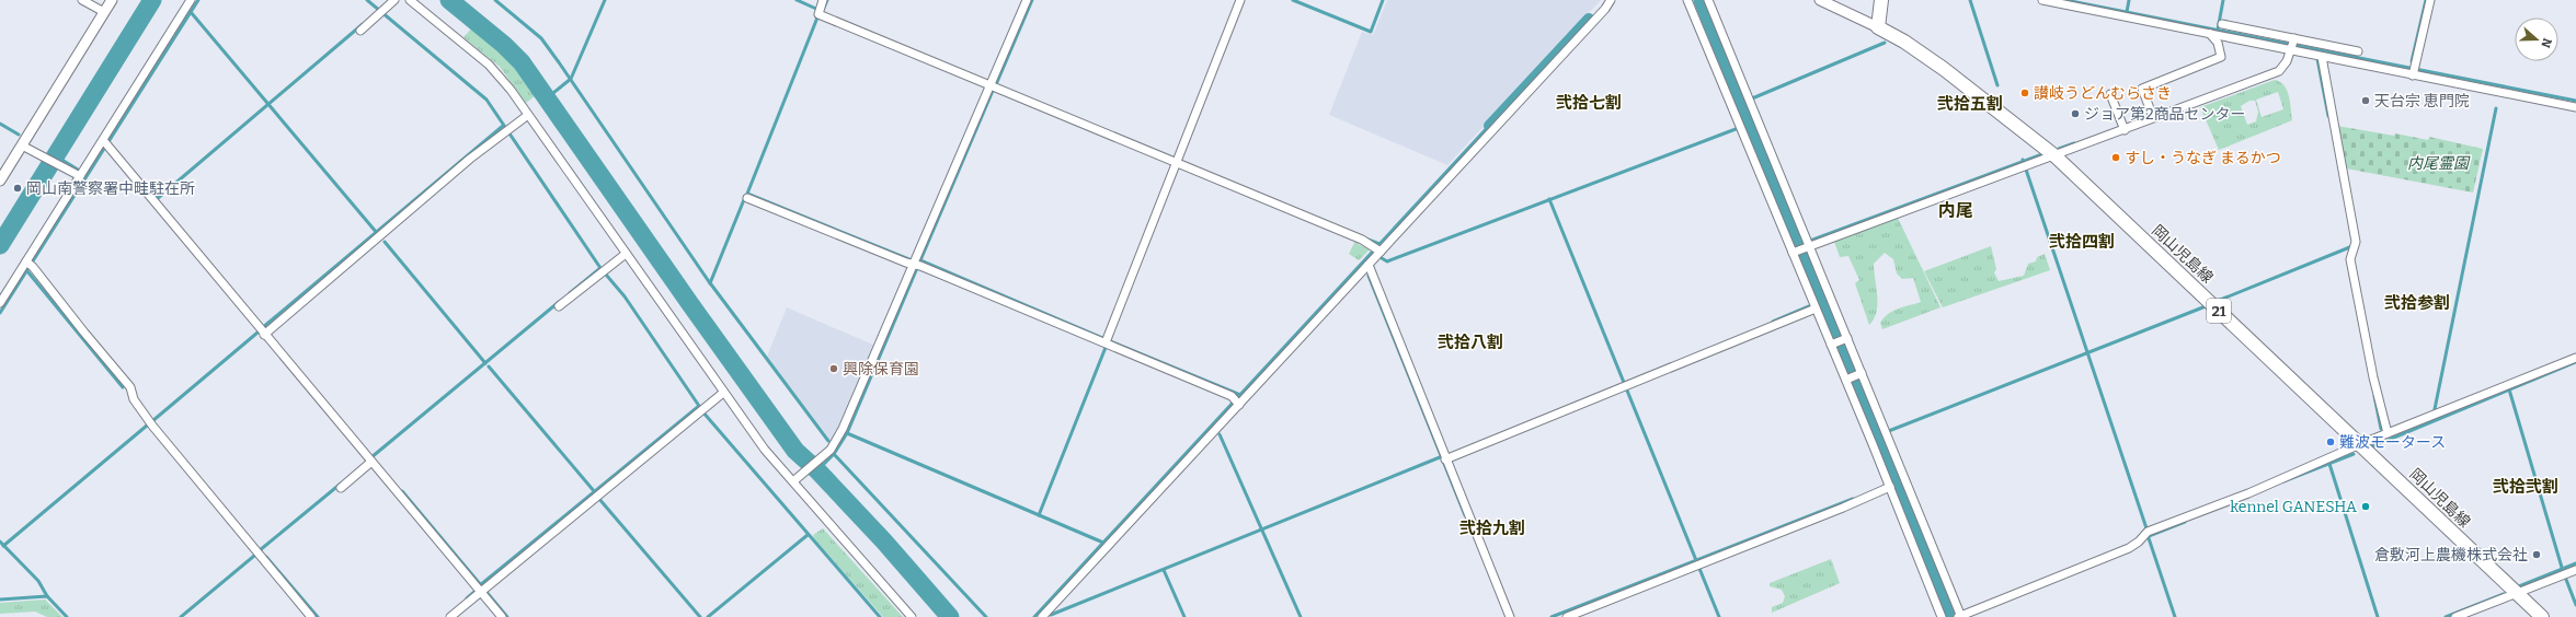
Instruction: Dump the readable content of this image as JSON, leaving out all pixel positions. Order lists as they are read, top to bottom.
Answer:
{
  "streets": {
    "main road": ["岡山児島線", "21"]
  },
  "districts": [
    "弐拾七割",
    "弐拾五割",
    "内尾",
    "弐拾四割",
    "弐拾参割",
    "弐拾八割",
    "弐拾弐割",
    "弐拾九割"
  ],
  "parks": ["内尾霊園"],
  "places": [
    "讃岐うどんむらさき",
    "天台宗 恵門院",
    "ジョア第2商品センター",
    "すし・うなぎ まるかつ",
    "岡山南警察署中畦駐在所",
    "興除保育園",
    "難波モータース",
    "kennel GANESHA",
    "倉敷河上農機株式会社"
  ],
  "north": "right"
}
